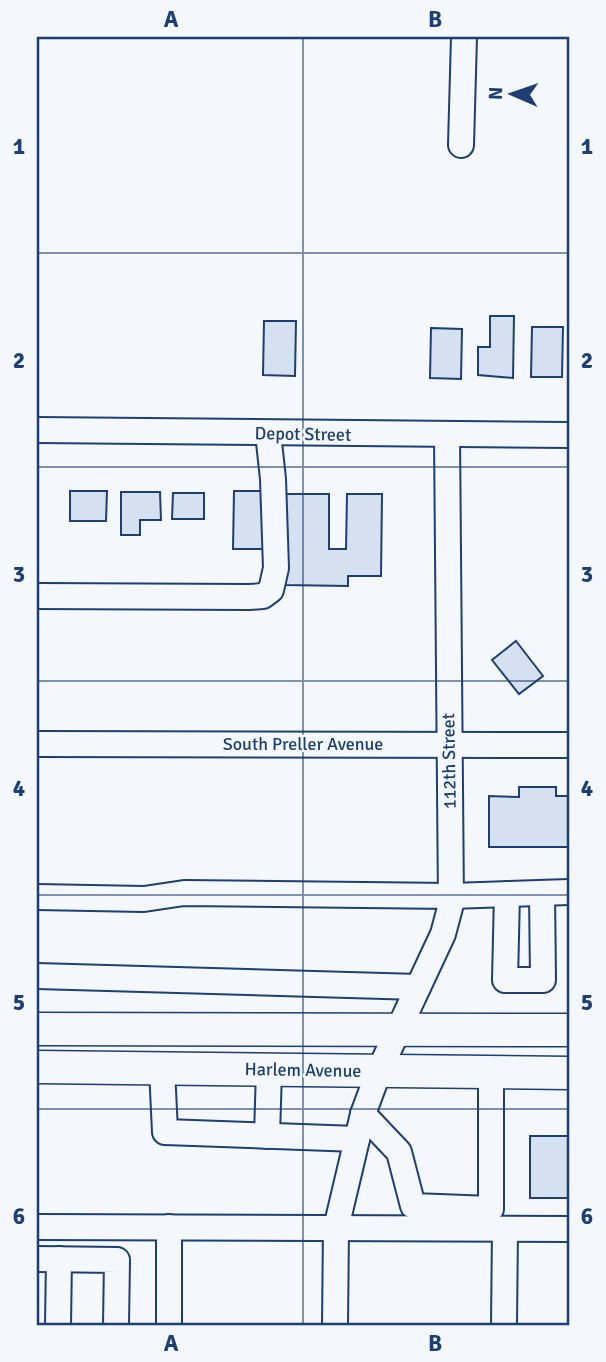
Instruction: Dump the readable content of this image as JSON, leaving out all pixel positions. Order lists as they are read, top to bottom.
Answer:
{
  "streets": {
    "main road": ["Harlem Avenue"],
    "street": ["Depot Street", "South Preller Avenue", "112th Street"]
  },
  "crossings": [
    ["Depot Street", "112th Street"],
    ["South Preller Avenue", "112th Street"],
    ["112th Street", "Harlem Avenue"]
  ],
  "north": "left",
  "grid": {
    "columns": ["A", "B"],
    "rows": [
      "1",
      "2",
      "3",
      "4",
      "5",
      "6"
    ]
  }
}
